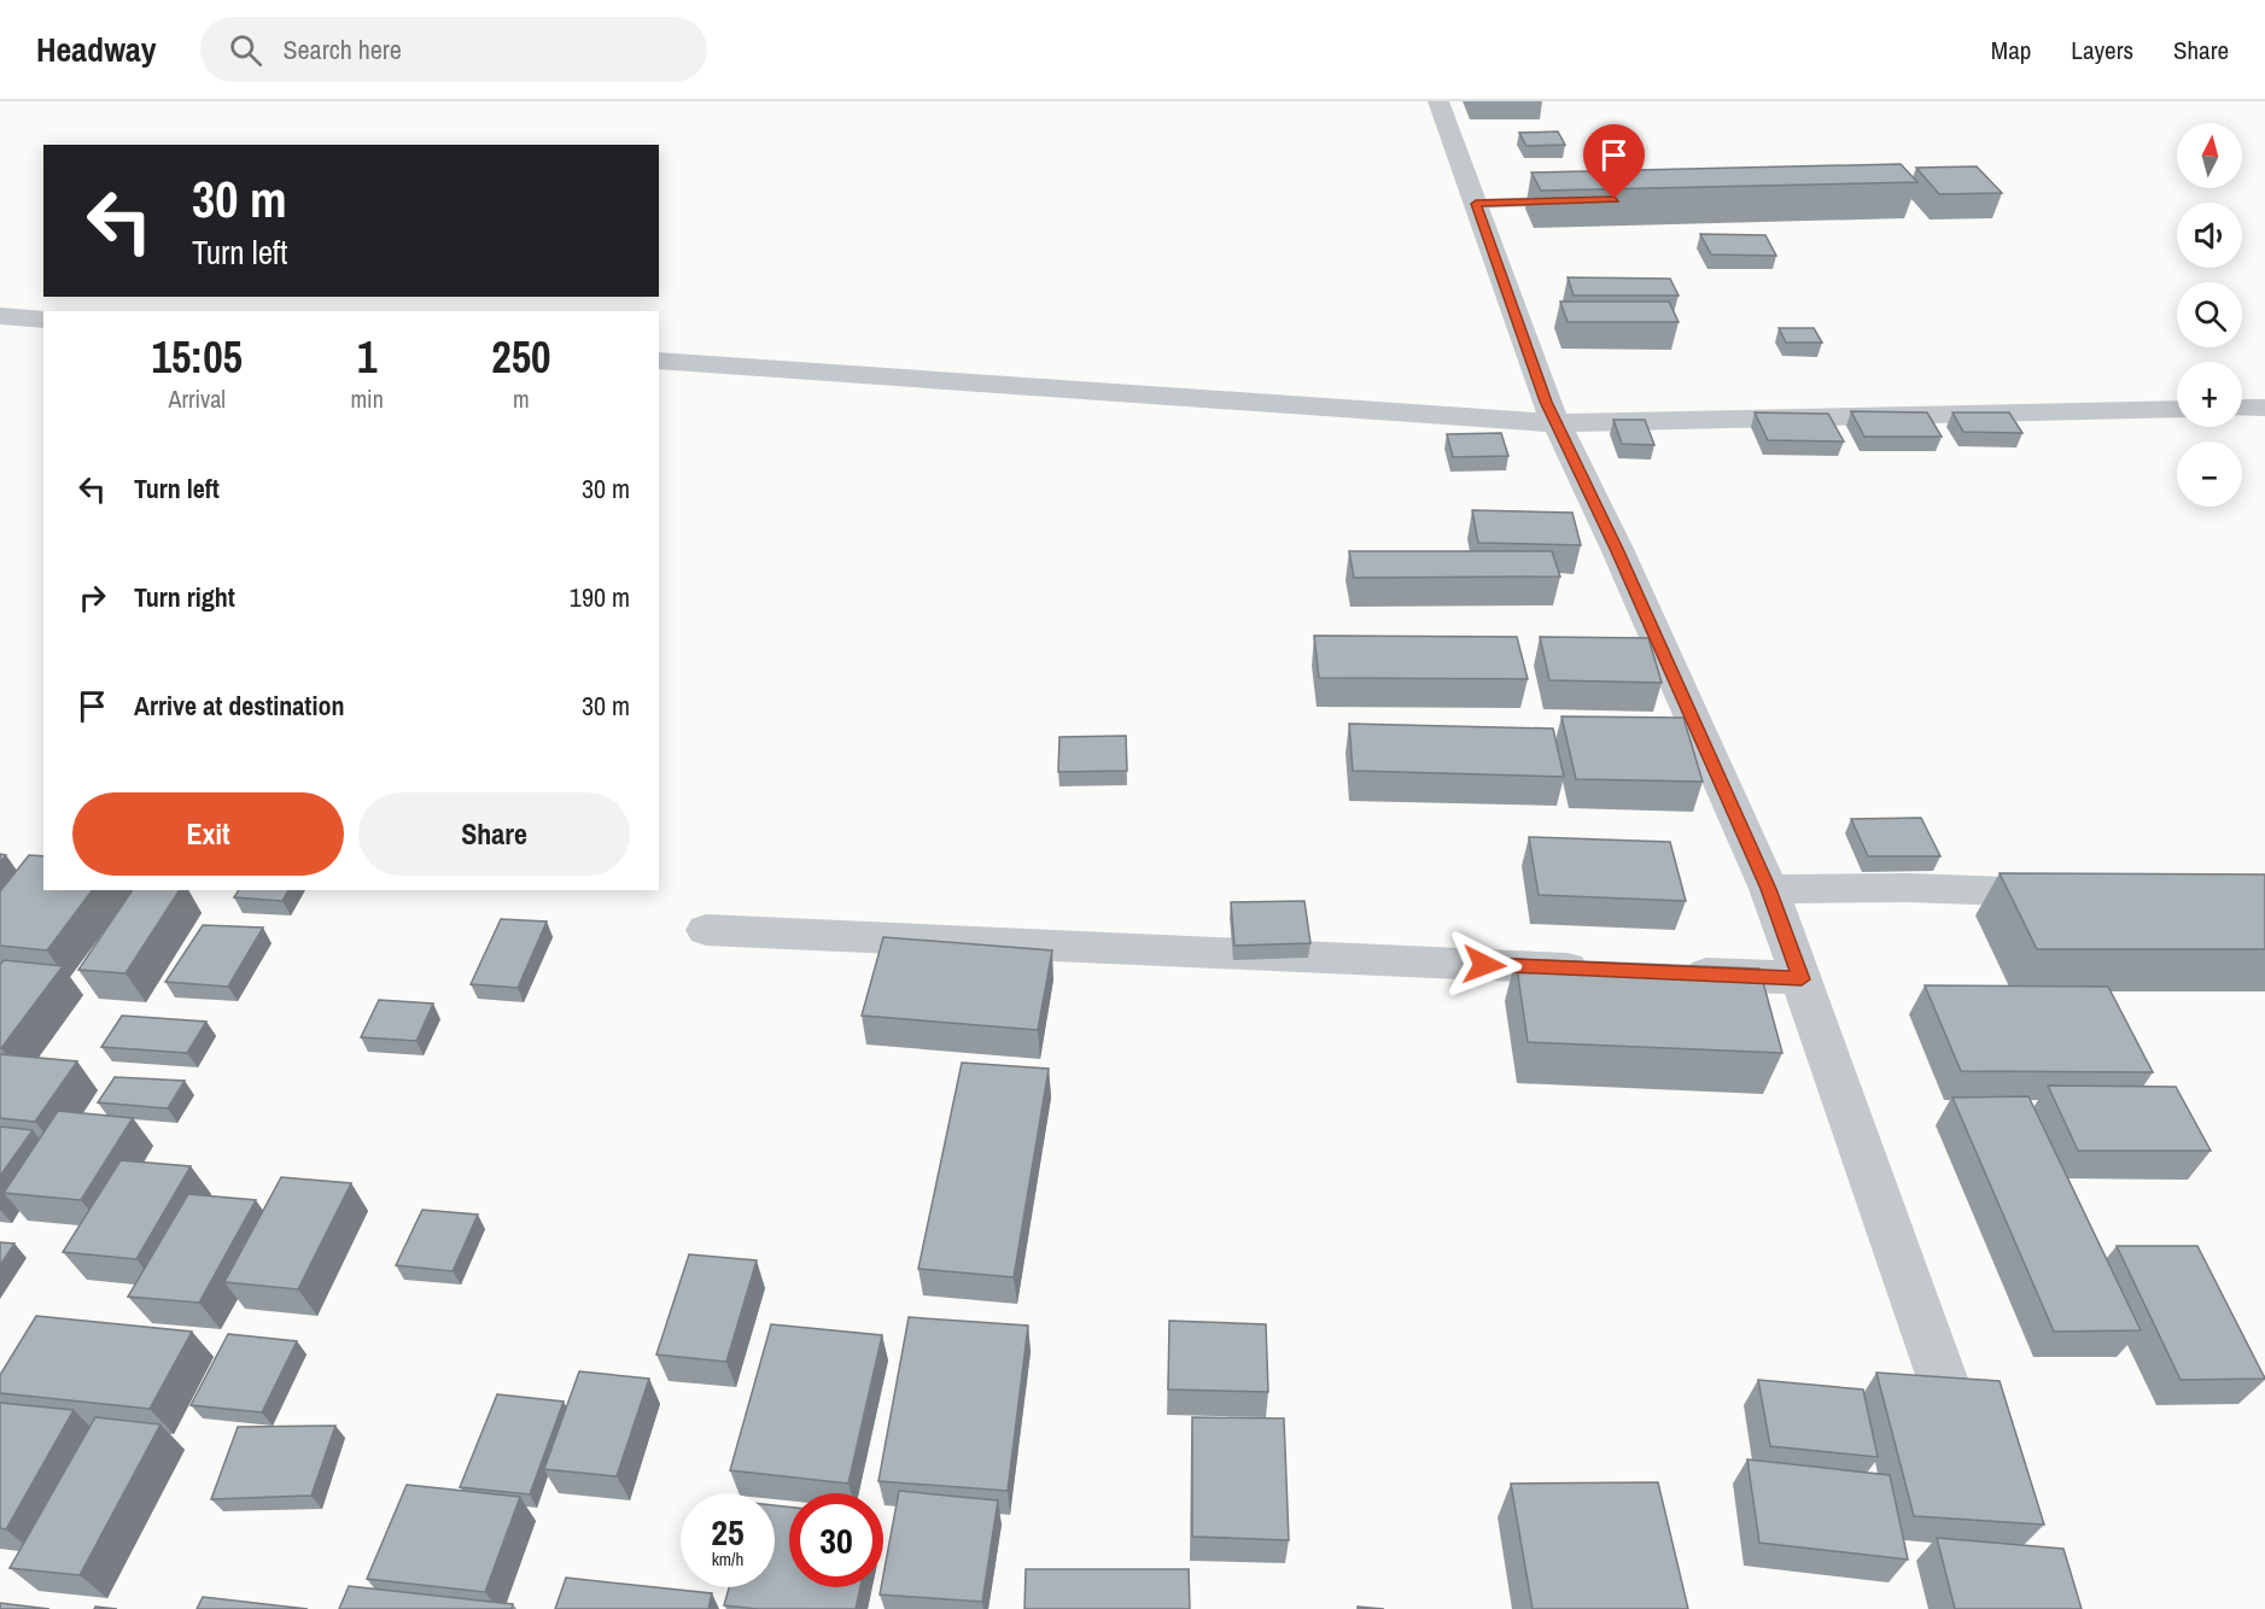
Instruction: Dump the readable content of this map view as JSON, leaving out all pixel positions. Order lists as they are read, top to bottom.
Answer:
{
  "north": "top",
  "page": {
    "header": "Headway",
    "search": "Search here",
    "nav": ["Map", "Layers", "Share"],
    "map_buttons": ["+", "−"],
    "turn": ["30 m", "Turn left"],
    "eta": [
      "15:05",
      "Arrival",
      "1",
      "min",
      "250",
      "m"
    ],
    "list": [
      {
        "name": "Turn left",
        "value": "30 m"
      },
      {
        "name": "Turn right",
        "value": "190 m"
      },
      {
        "name": "Arrive at destination",
        "value": "30 m"
      }
    ],
    "buttons": ["Exit", "Share"],
    "speed": "25 km/h",
    "limit": "30"
  }
}
